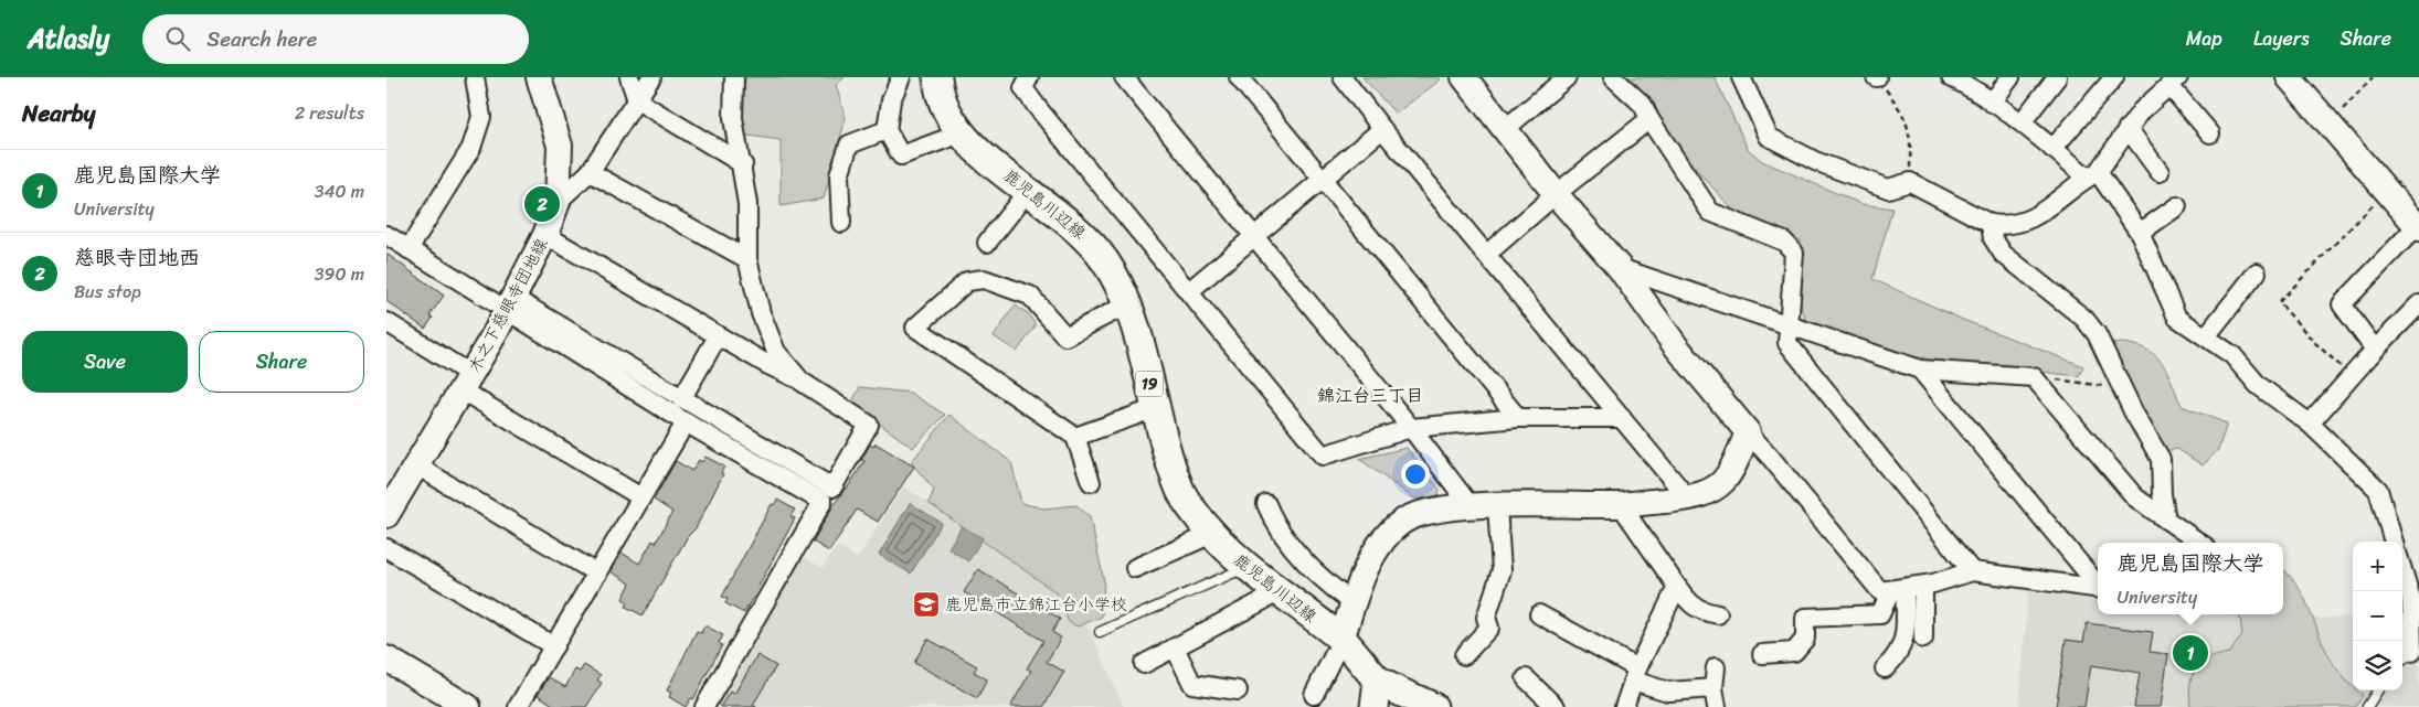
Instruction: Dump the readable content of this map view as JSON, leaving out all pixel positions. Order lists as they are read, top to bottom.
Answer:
{
  "streets": {
    "main road": ["鹿児島川辺線", "19"],
    "street": ["木之下慈眼寺団地線"]
  },
  "districts": ["錦江台三丁目"],
  "places": {
    "school or university": ["鹿児島市立錦江台小学校"]
  },
  "page": {
    "header": "Atlasly",
    "search": "Search here",
    "nav": ["Map", "Layers", "Share"],
    "heading": ["Nearby", "2 results"],
    "list": [
      {
        "mark": "1",
        "name": "鹿児島国際大学",
        "note": "University",
        "value": "340 m"
      },
      {
        "mark": "2",
        "name": "慈眼寺団地西",
        "note": "Bus stop",
        "value": "390 m"
      }
    ],
    "pins": ["2", "1"],
    "buttons": ["Save", "Share"],
    "map_buttons": ["+", "−"],
    "popup": ["鹿児島国際大学", "University"]
  }
}
